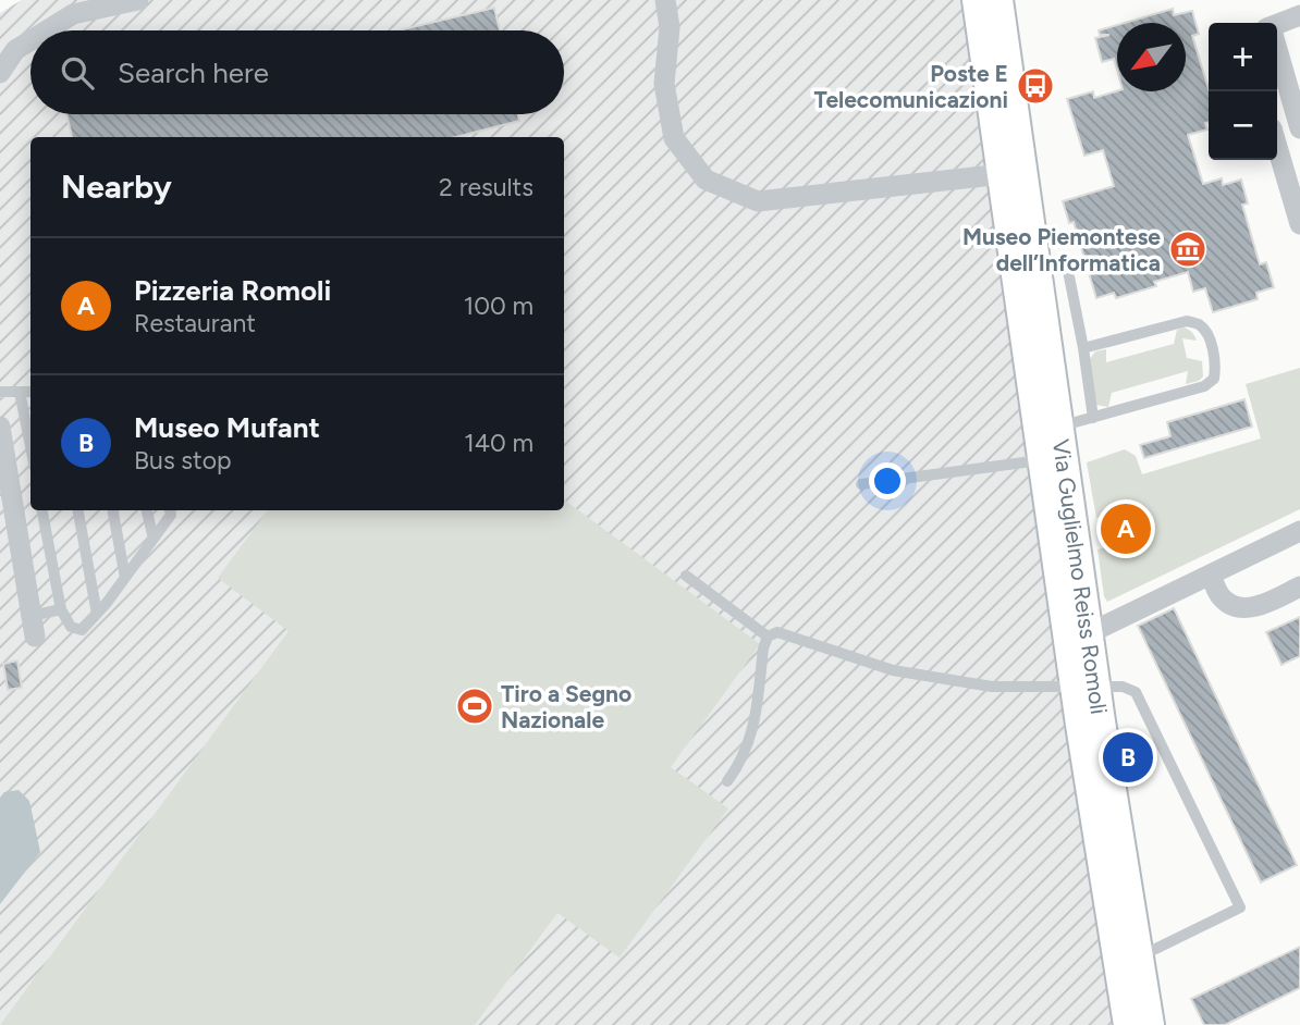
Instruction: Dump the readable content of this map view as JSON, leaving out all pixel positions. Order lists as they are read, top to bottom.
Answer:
{
  "streets": {
    "main road": ["Via Guglielmo Reiss Romoli"]
  },
  "places": {
    "bus stop": ["Poste E Telecomunicazioni"],
    "museum": ["Museo Piemontese dell’Informatica"],
    "sports": ["Tiro a Segno Nazionale"]
  },
  "north": "bottom left",
  "page": {
    "map_buttons": ["+", "−"],
    "search": "Search here",
    "heading": ["Nearby", "2 results"],
    "list": [
      {
        "mark": "A",
        "name": "Pizzeria Romoli",
        "note": "Restaurant",
        "value": "100 m"
      },
      {
        "mark": "B",
        "name": "Museo Mufant",
        "note": "Bus stop",
        "value": "140 m"
      }
    ],
    "pins": ["A", "B"]
  }
}
